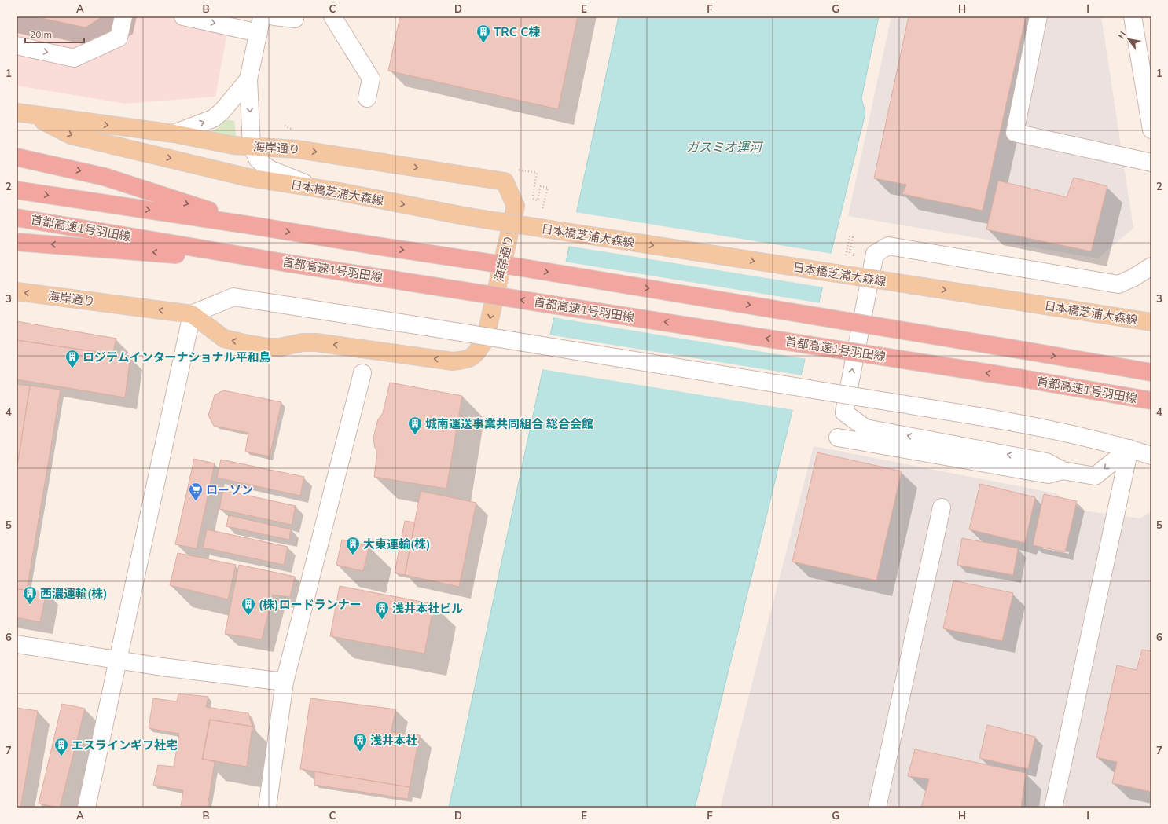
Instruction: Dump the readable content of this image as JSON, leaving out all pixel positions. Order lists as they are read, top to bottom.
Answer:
{
  "streets": {
    "highway": ["首都高速1号羽田線"],
    "main road": ["海岸通り", "日本橋芝浦大森線"]
  },
  "crossings": [
    ["海岸通り", "日本橋芝浦大森線"]
  ],
  "one_way": ["日本橋芝浦大森線"],
  "water": ["ガスミオ運河"],
  "places": {
    "building": [
      "TRC C棟",
      "ロジテムインターナショナル平和島",
      "城南運送事業共同組合 総合会館",
      "大東運輸(株)",
      "西濃運輸(株)",
      "(株)ロードランナー",
      "浅井本社ビル",
      "浅井本社",
      "エスラインギフ社宅"
    ],
    "supermarket": ["ローソン"]
  },
  "scale_bar": "20 m",
  "north": "top left",
  "grid": {
    "columns": [
      "A",
      "B",
      "C",
      "D",
      "E",
      "F",
      "G",
      "H",
      "I"
    ],
    "rows": [
      "1",
      "2",
      "3",
      "4",
      "5",
      "6",
      "7"
    ]
  }
}
